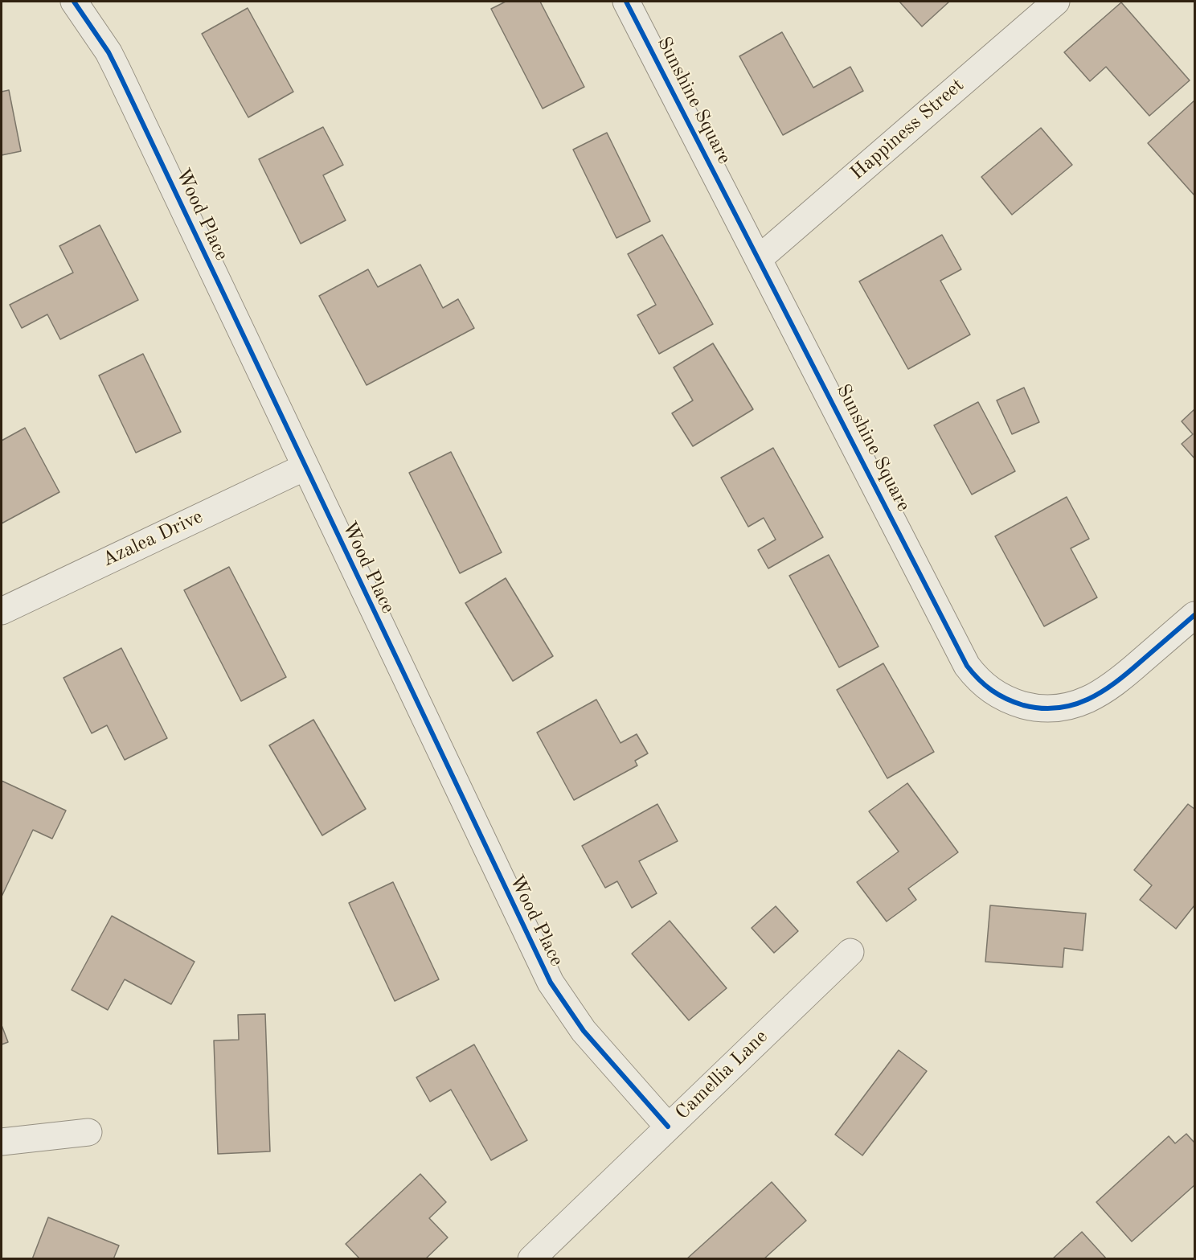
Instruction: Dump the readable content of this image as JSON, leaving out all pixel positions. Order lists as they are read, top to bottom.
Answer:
{
  "streets": {
    "street": [
      "Sunshine Square",
      "Happiness Street",
      "Wood Place",
      "Azalea Drive",
      "Camellia Lane"
    ]
  },
  "crossings": [
    ["Sunshine Square", "Happiness Street"],
    ["Wood Place", "Azalea Drive"],
    ["Wood Place", "Camellia Lane"]
  ]
}
